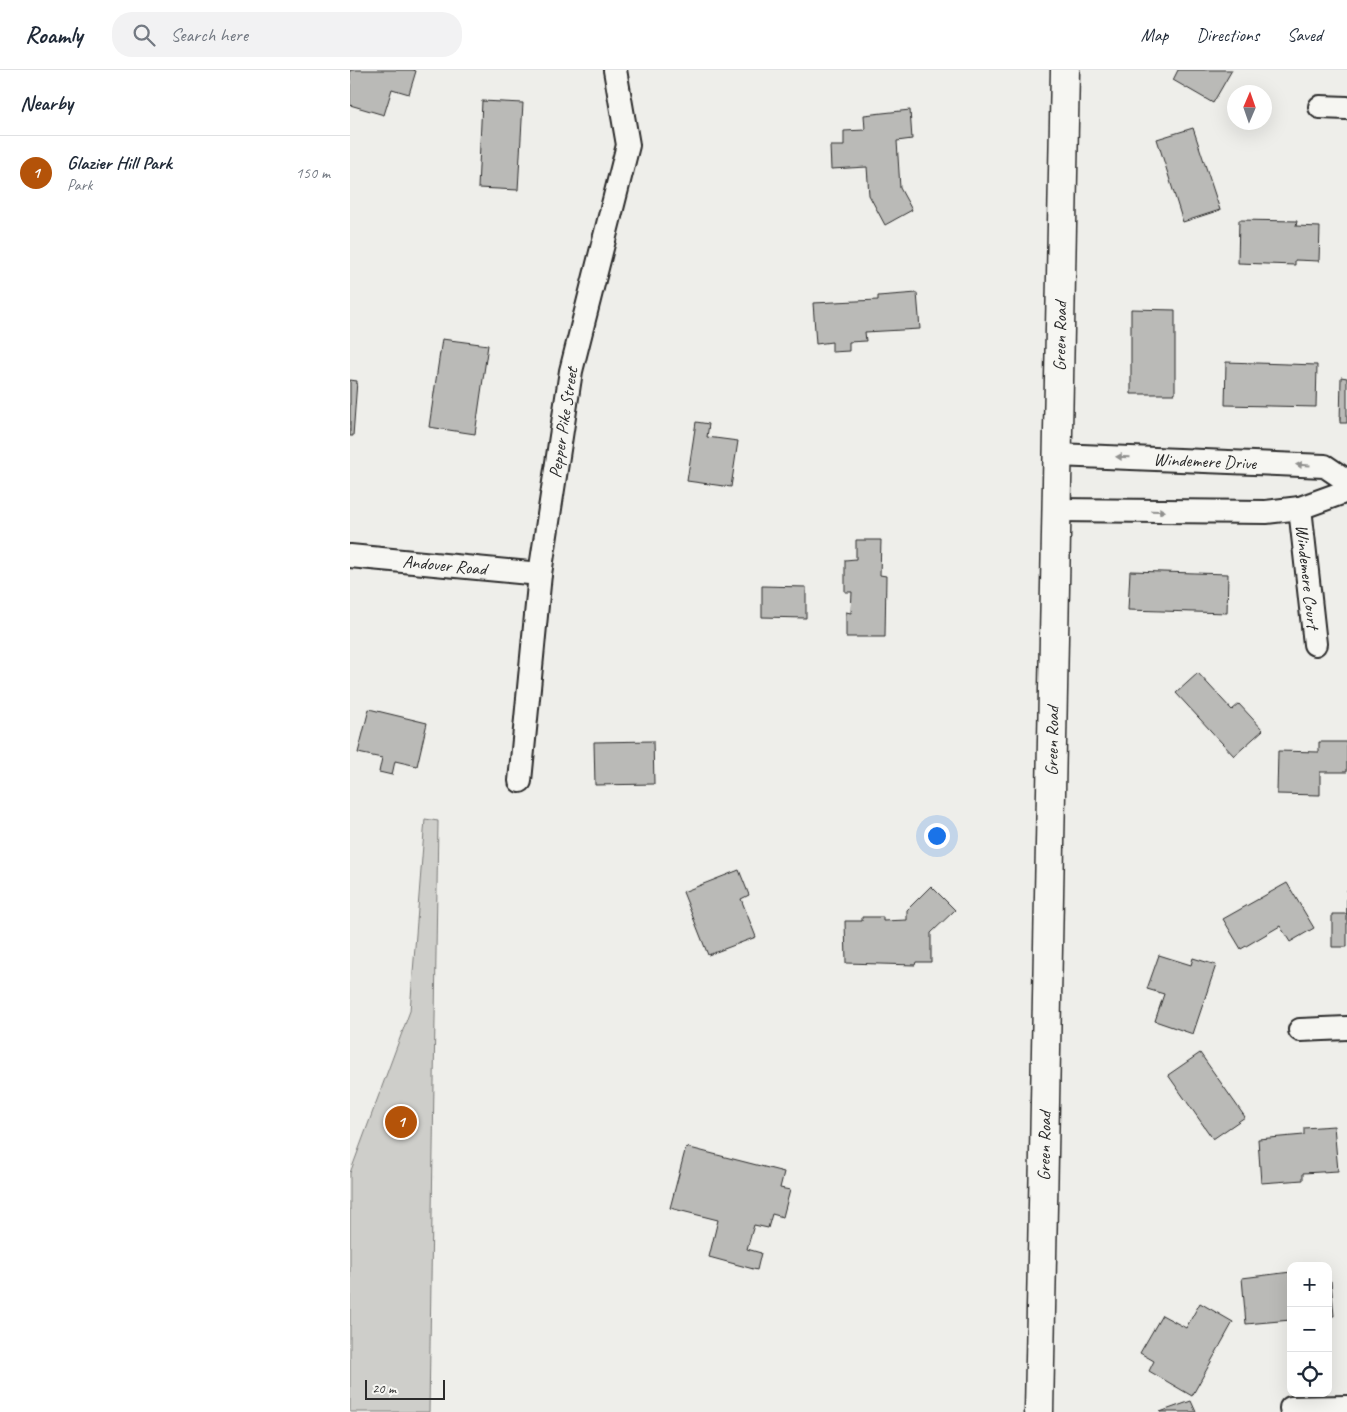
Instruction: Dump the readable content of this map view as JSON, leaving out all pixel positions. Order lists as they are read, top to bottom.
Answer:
{
  "streets": {
    "street": [
      "Green Road",
      "Pepper Pike Street",
      "Windemere Drive",
      "Andover Road",
      "Windemere Court"
    ]
  },
  "crossings": [
    ["Green Road", "Windemere Drive"],
    ["Pepper Pike Street", "Andover Road"]
  ],
  "scale_bar": "20 m",
  "north": "top",
  "page": {
    "header": "Roamly",
    "search": "Search here",
    "nav": ["Map", "Directions", "Saved"],
    "heading": "Nearby",
    "list": [
      {
        "mark": "1",
        "name": "Glazier Hill Park",
        "note": "Park",
        "value": "150 m"
      }
    ],
    "pins": "1",
    "map_buttons": ["+", "−"],
    "scale": "20 m"
  }
}
